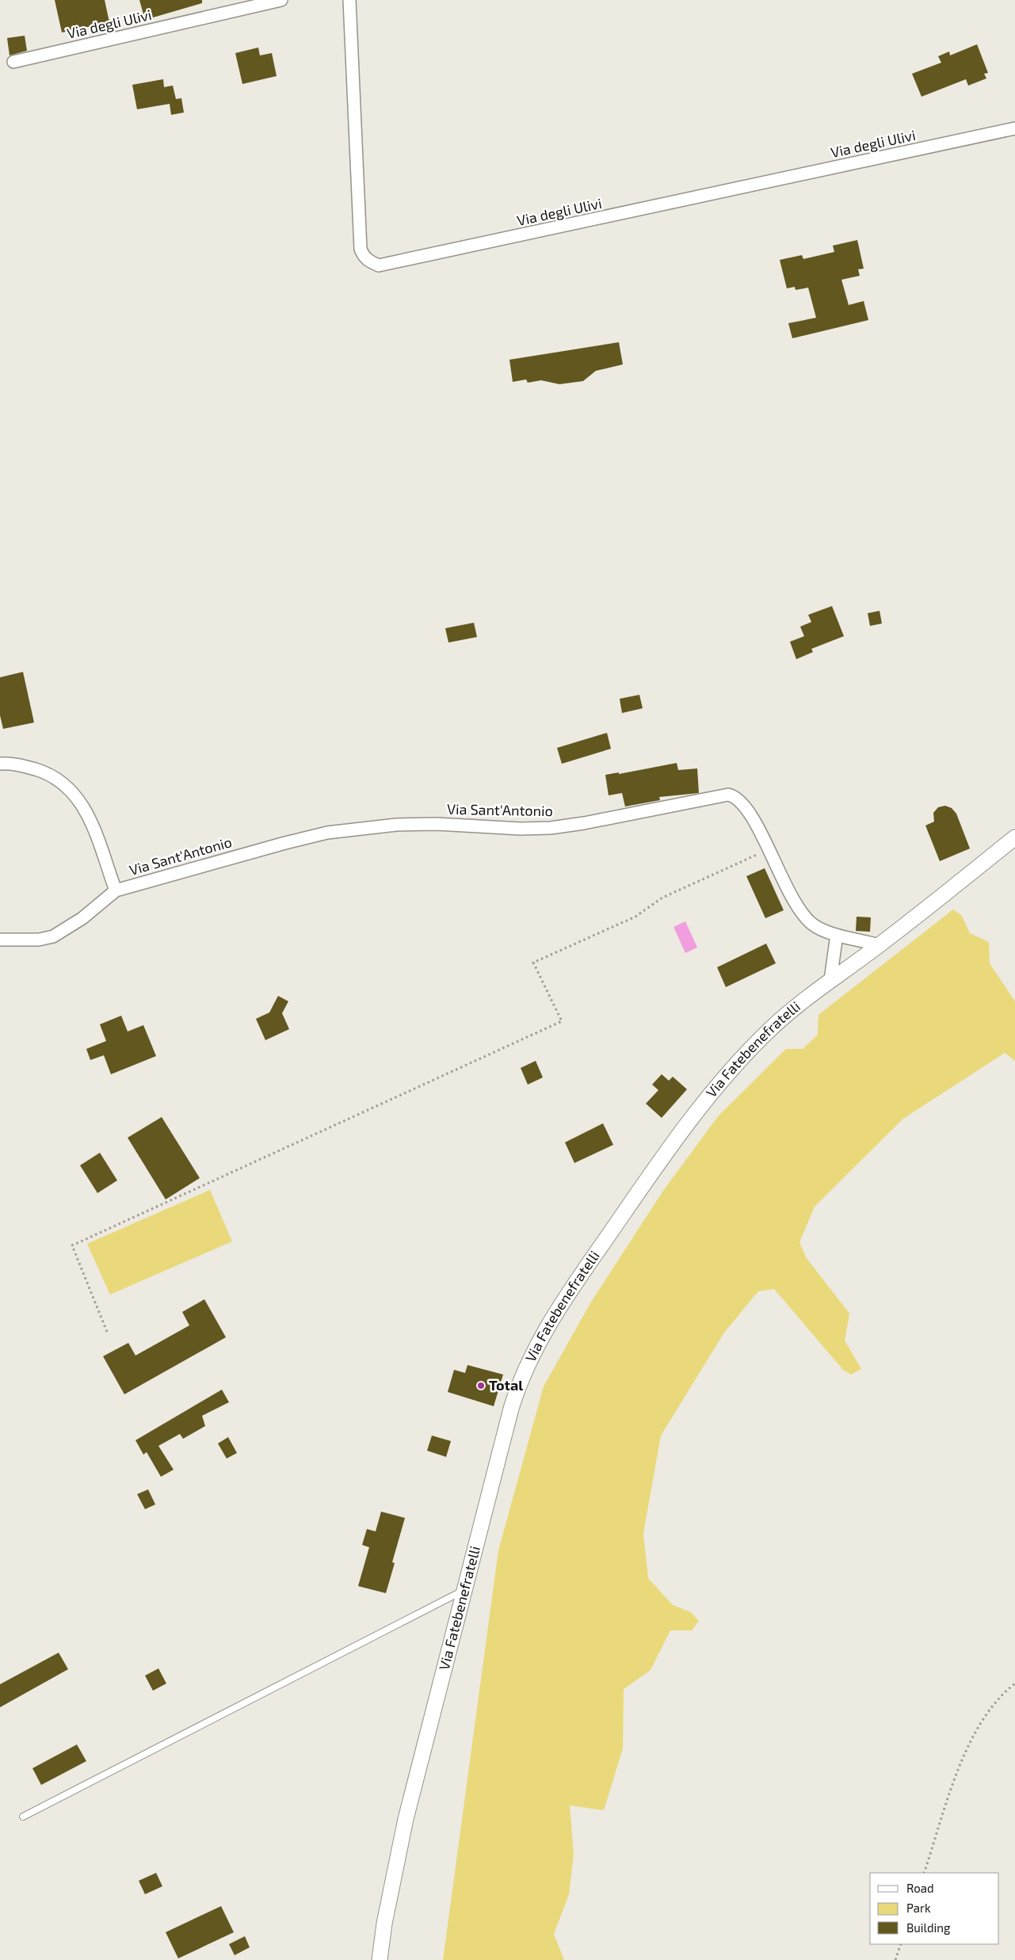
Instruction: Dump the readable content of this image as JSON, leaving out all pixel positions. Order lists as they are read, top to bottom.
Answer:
{
  "streets": {
    "street": ["Via degli Ulivi", "Via Sant'Antonio", "Via Fatebenefratelli"]
  },
  "crossings": [
    ["Via Sant'Antonio", "Via Fatebenefratelli"]
  ],
  "places": ["Total"],
  "legend": ["Road", "Park", "Building"]
}
